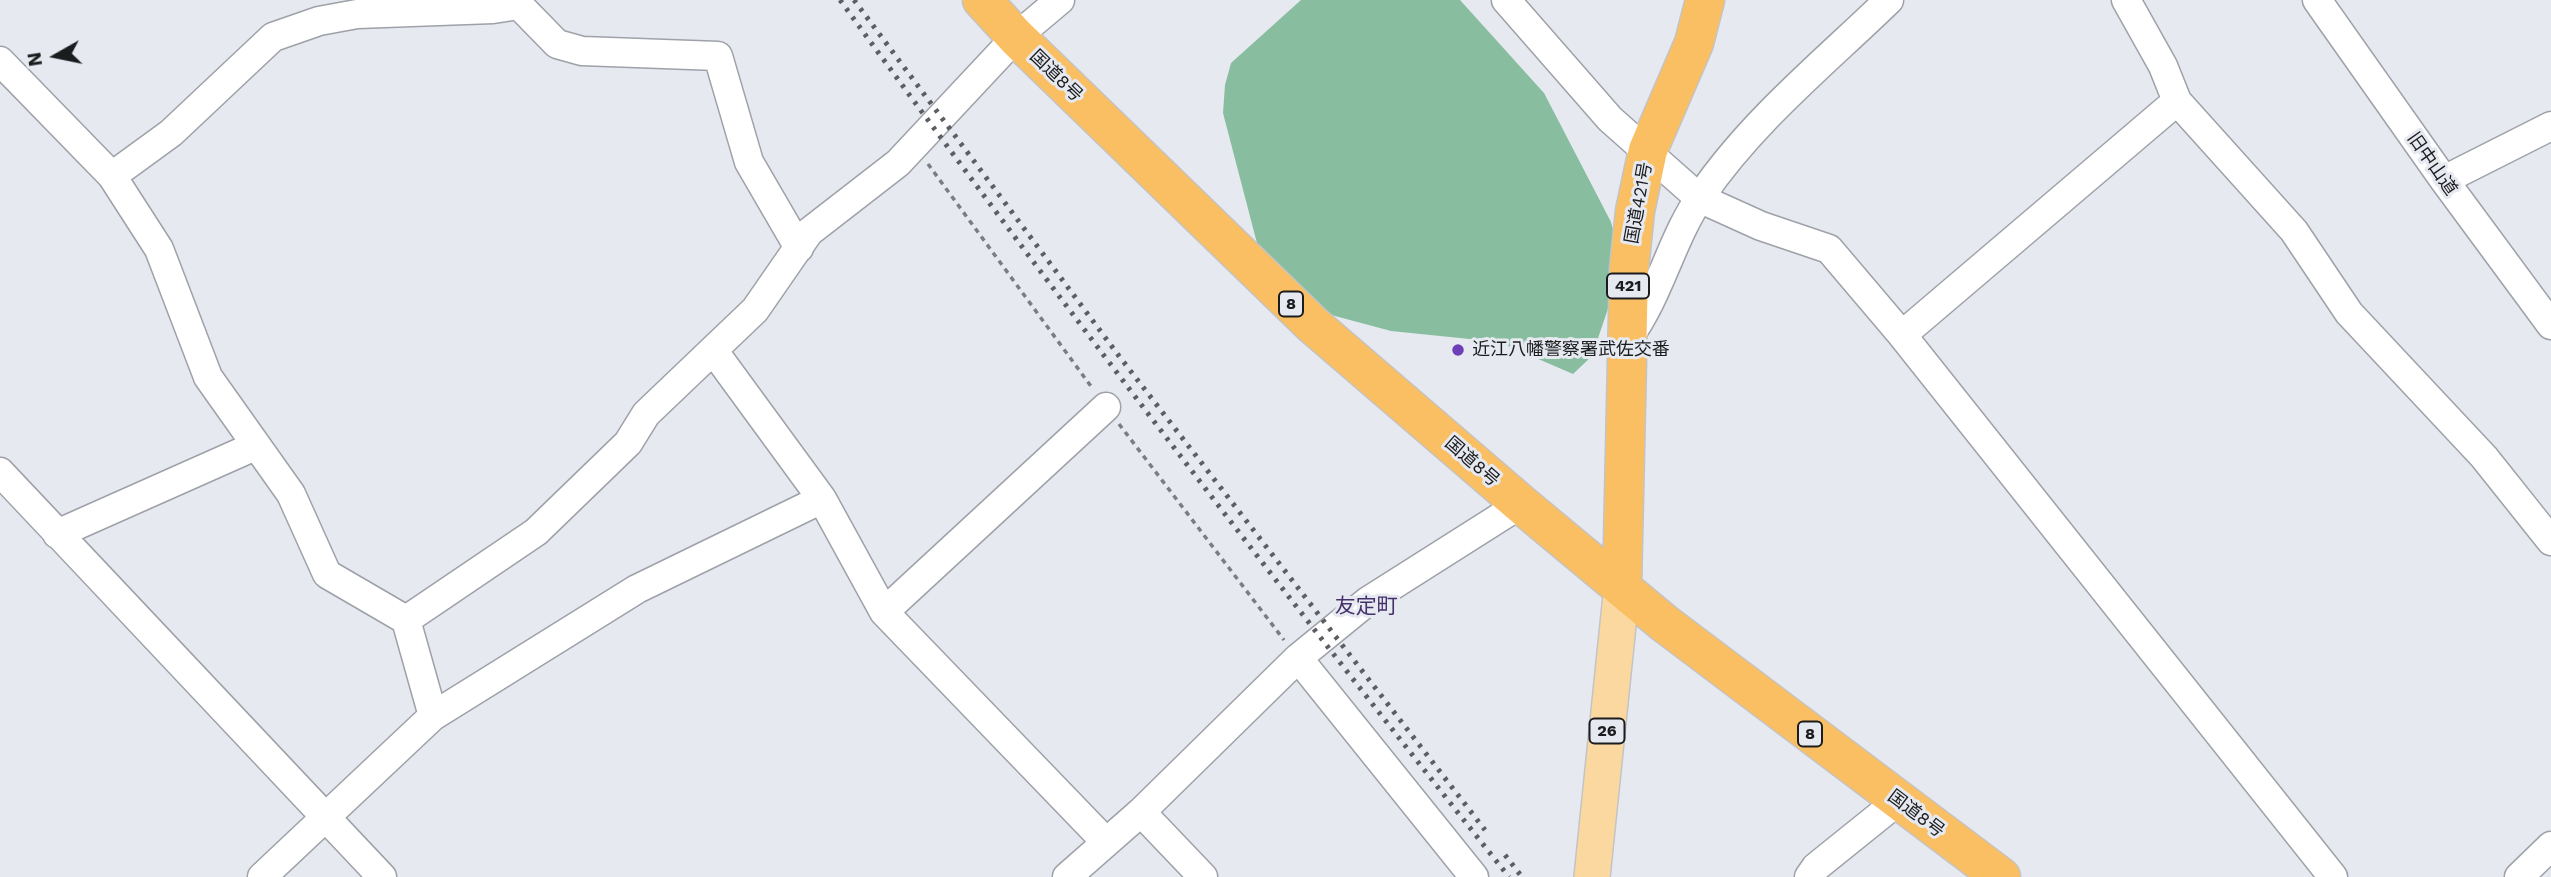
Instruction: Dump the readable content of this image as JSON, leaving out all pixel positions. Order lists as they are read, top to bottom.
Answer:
{
  "streets": {
    "highway": [
      "国道8号",
      "国道421号",
      "421",
      "8"
    ],
    "main road": ["26"],
    "street": ["旧中山道"]
  },
  "crossings": [
    ["国道8号", "国道421号"],
    ["国道8号", "26"],
    ["国道421号", "26"]
  ],
  "districts": ["友定町"],
  "places": ["近江八幡警察署武佐交番"],
  "north": "left"
}
